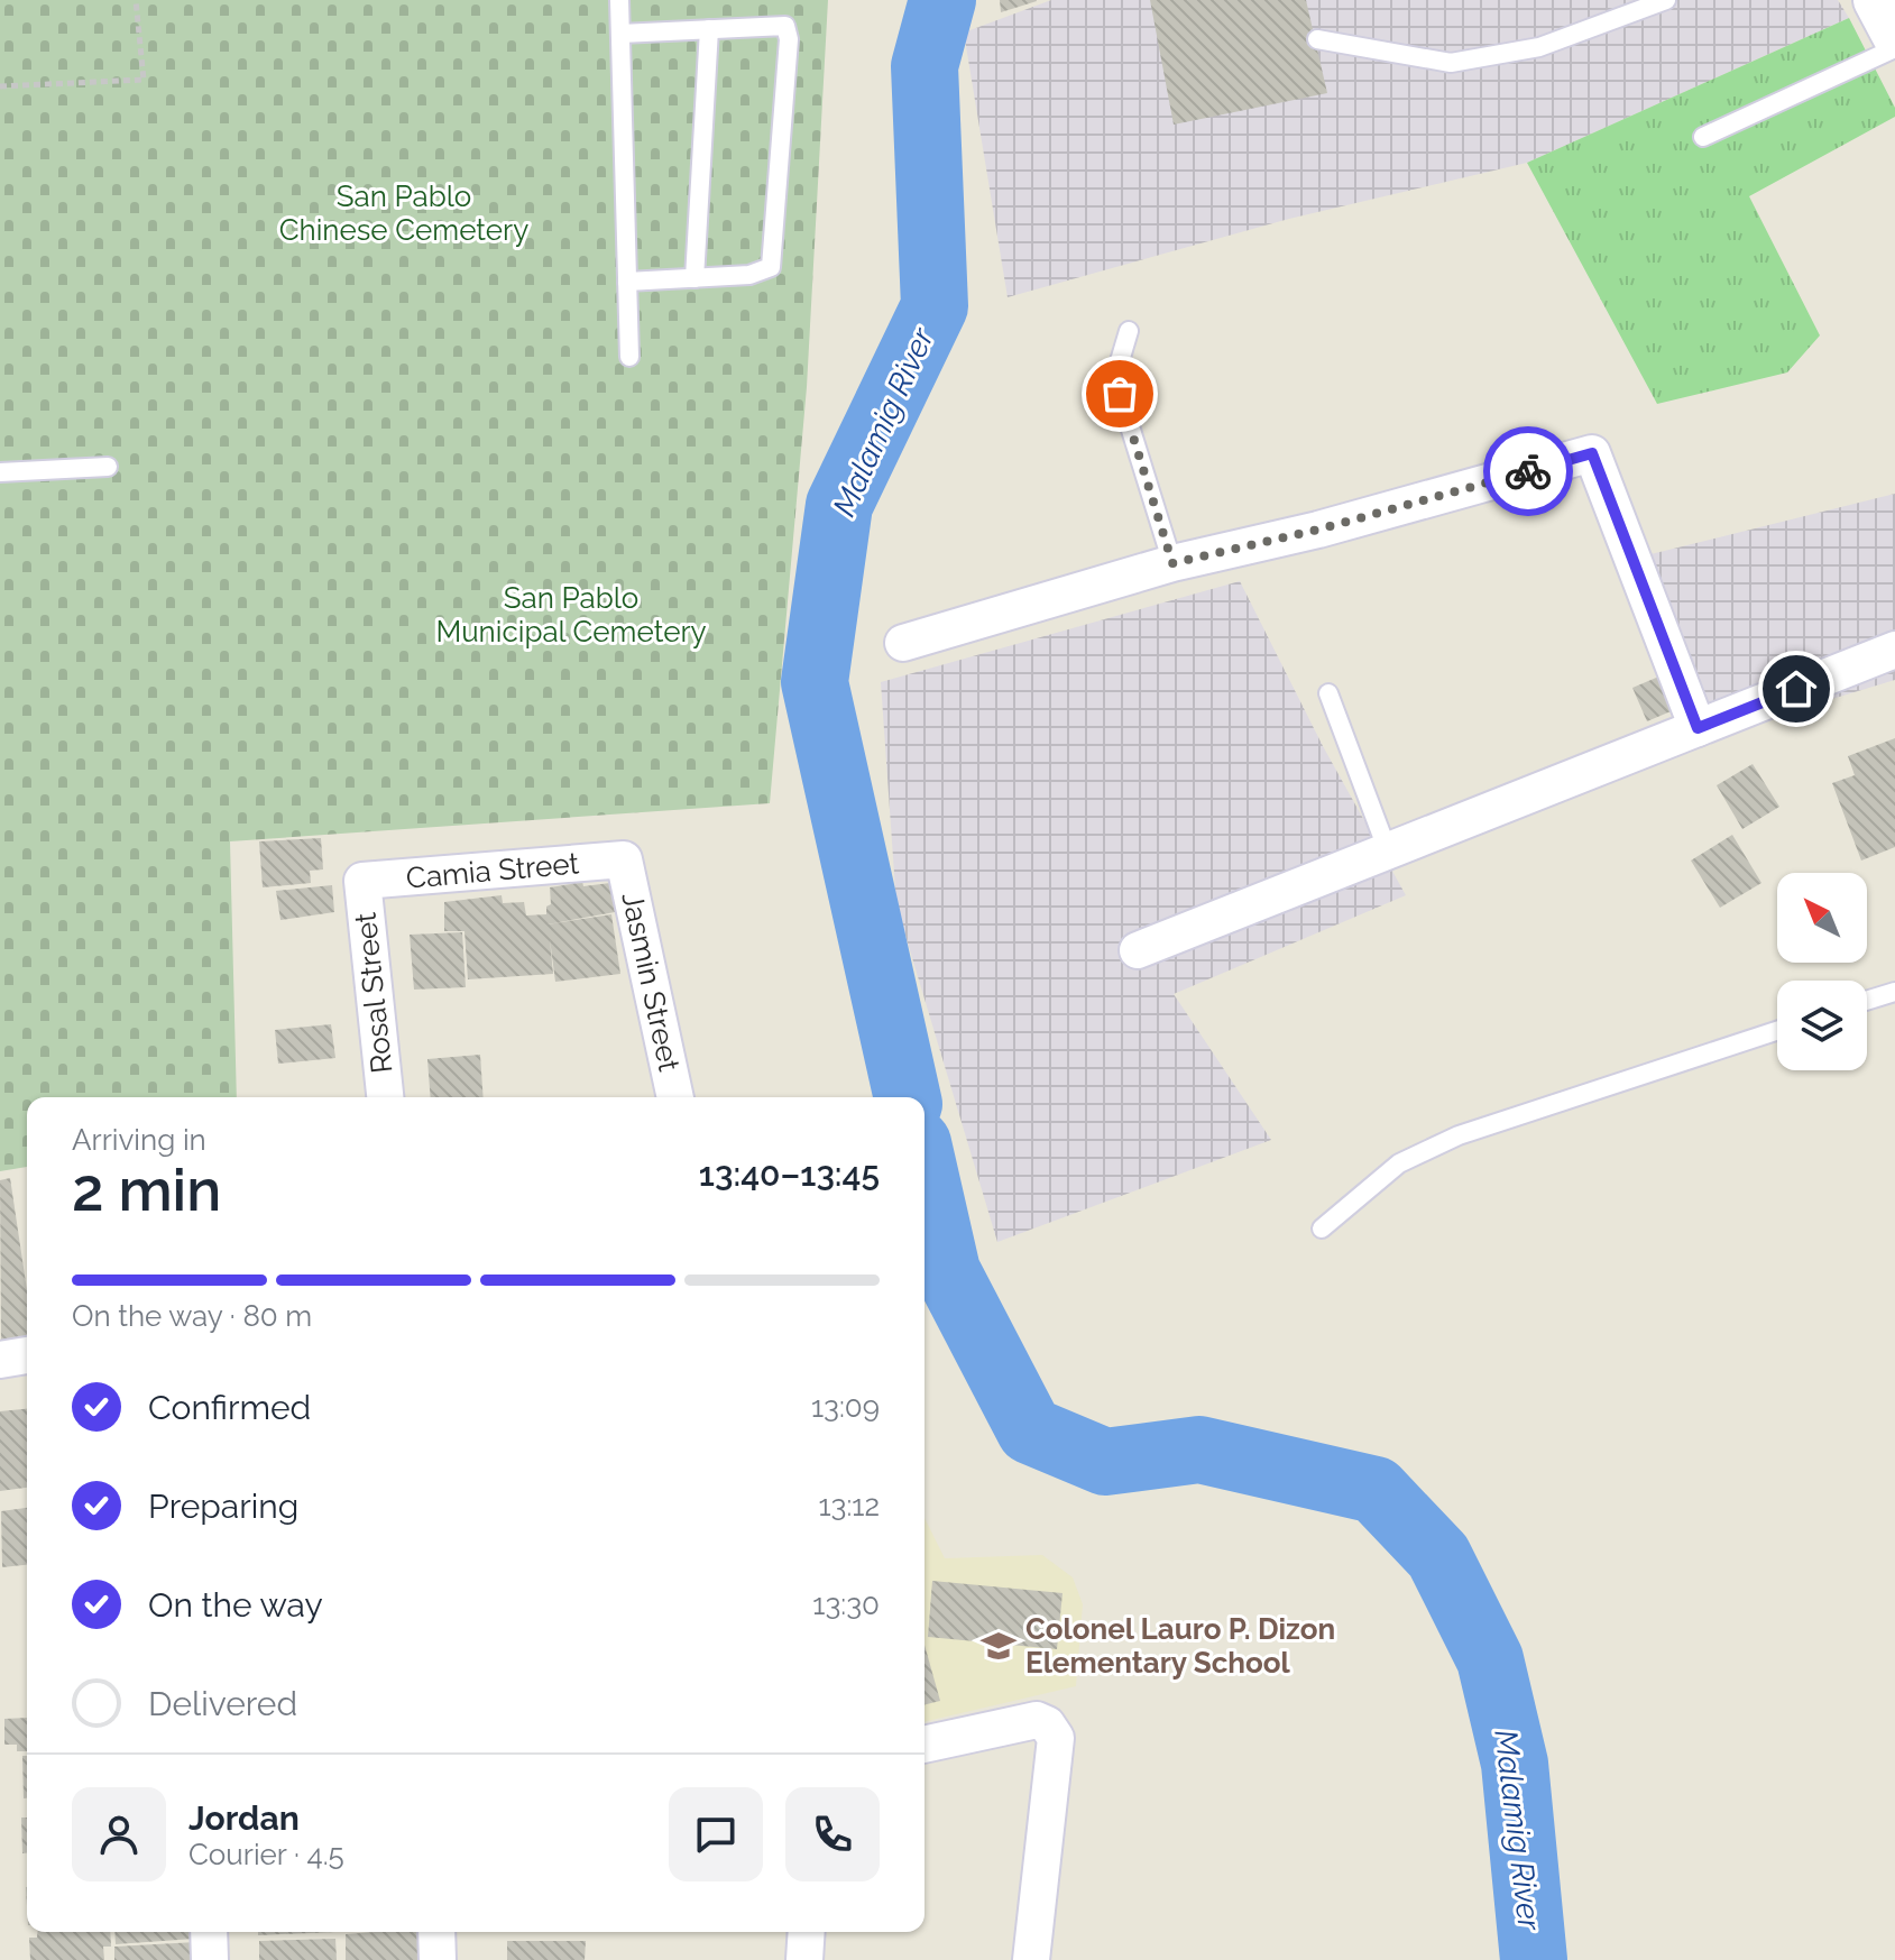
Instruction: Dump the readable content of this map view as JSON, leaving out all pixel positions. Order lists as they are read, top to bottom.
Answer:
{
  "streets": {
    "street": ["Camia Street", "Jasmin Street", "Rosal Street"]
  },
  "crossings": [
    ["Camia Street", "Jasmin Street"],
    ["Camia Street", "Rosal Street"]
  ],
  "water": ["Malamig River"],
  "parks": ["San Pablo Chinese Cemetery", "San Pablo Municipal Cemetery"],
  "places": {
    "school or university": ["Colonel Lauro P. Dizon Elementary School"]
  },
  "north": "top left",
  "page": {
    "heading": ["2 min", "Arriving in", "13:40–13:45"],
    "panel": ["Jordan", "Courier · 4.5"],
    "bar": "On the way · 80 m",
    "list": [
      ["Confirmed", "13:09"],
      ["Preparing", "13:12"],
      ["On the way", "13:30"],
      "Delivered"
    ]
  }
}
